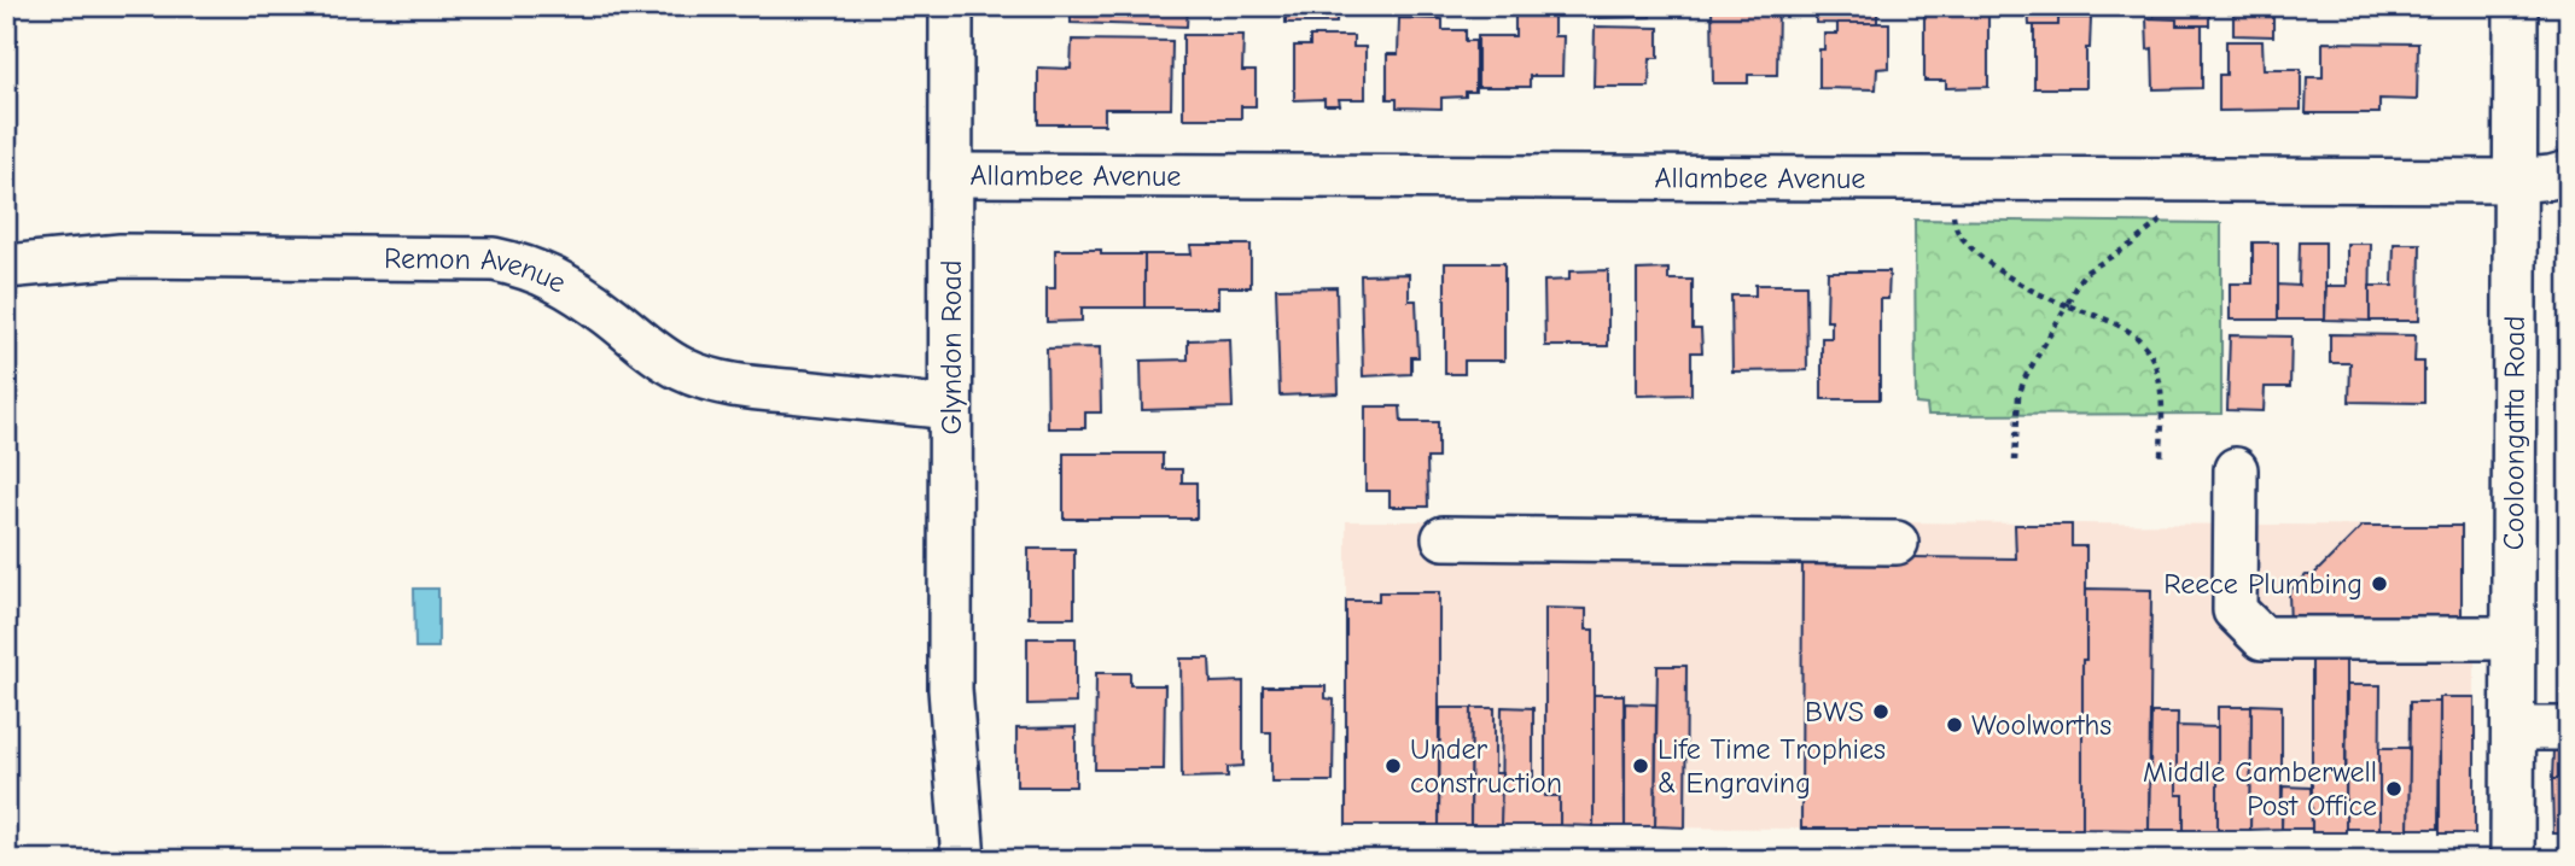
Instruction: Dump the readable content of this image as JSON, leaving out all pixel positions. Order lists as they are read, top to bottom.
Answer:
{
  "streets": {
    "street": [
      "Allambee Avenue",
      "Remon Avenue",
      "Glyndon Road",
      "Cooloongatta Road"
    ]
  },
  "crossings": [
    ["Allambee Avenue", "Glyndon Road"],
    ["Allambee Avenue", "Cooloongatta Road"],
    ["Remon Avenue", "Glyndon Road"]
  ],
  "places": [
    "Reece Plumbing",
    "BWS",
    "Woolworths",
    "Under construction",
    "Life Time Trophies & Engraving",
    "Middle Camberwell Post Office"
  ]
}
